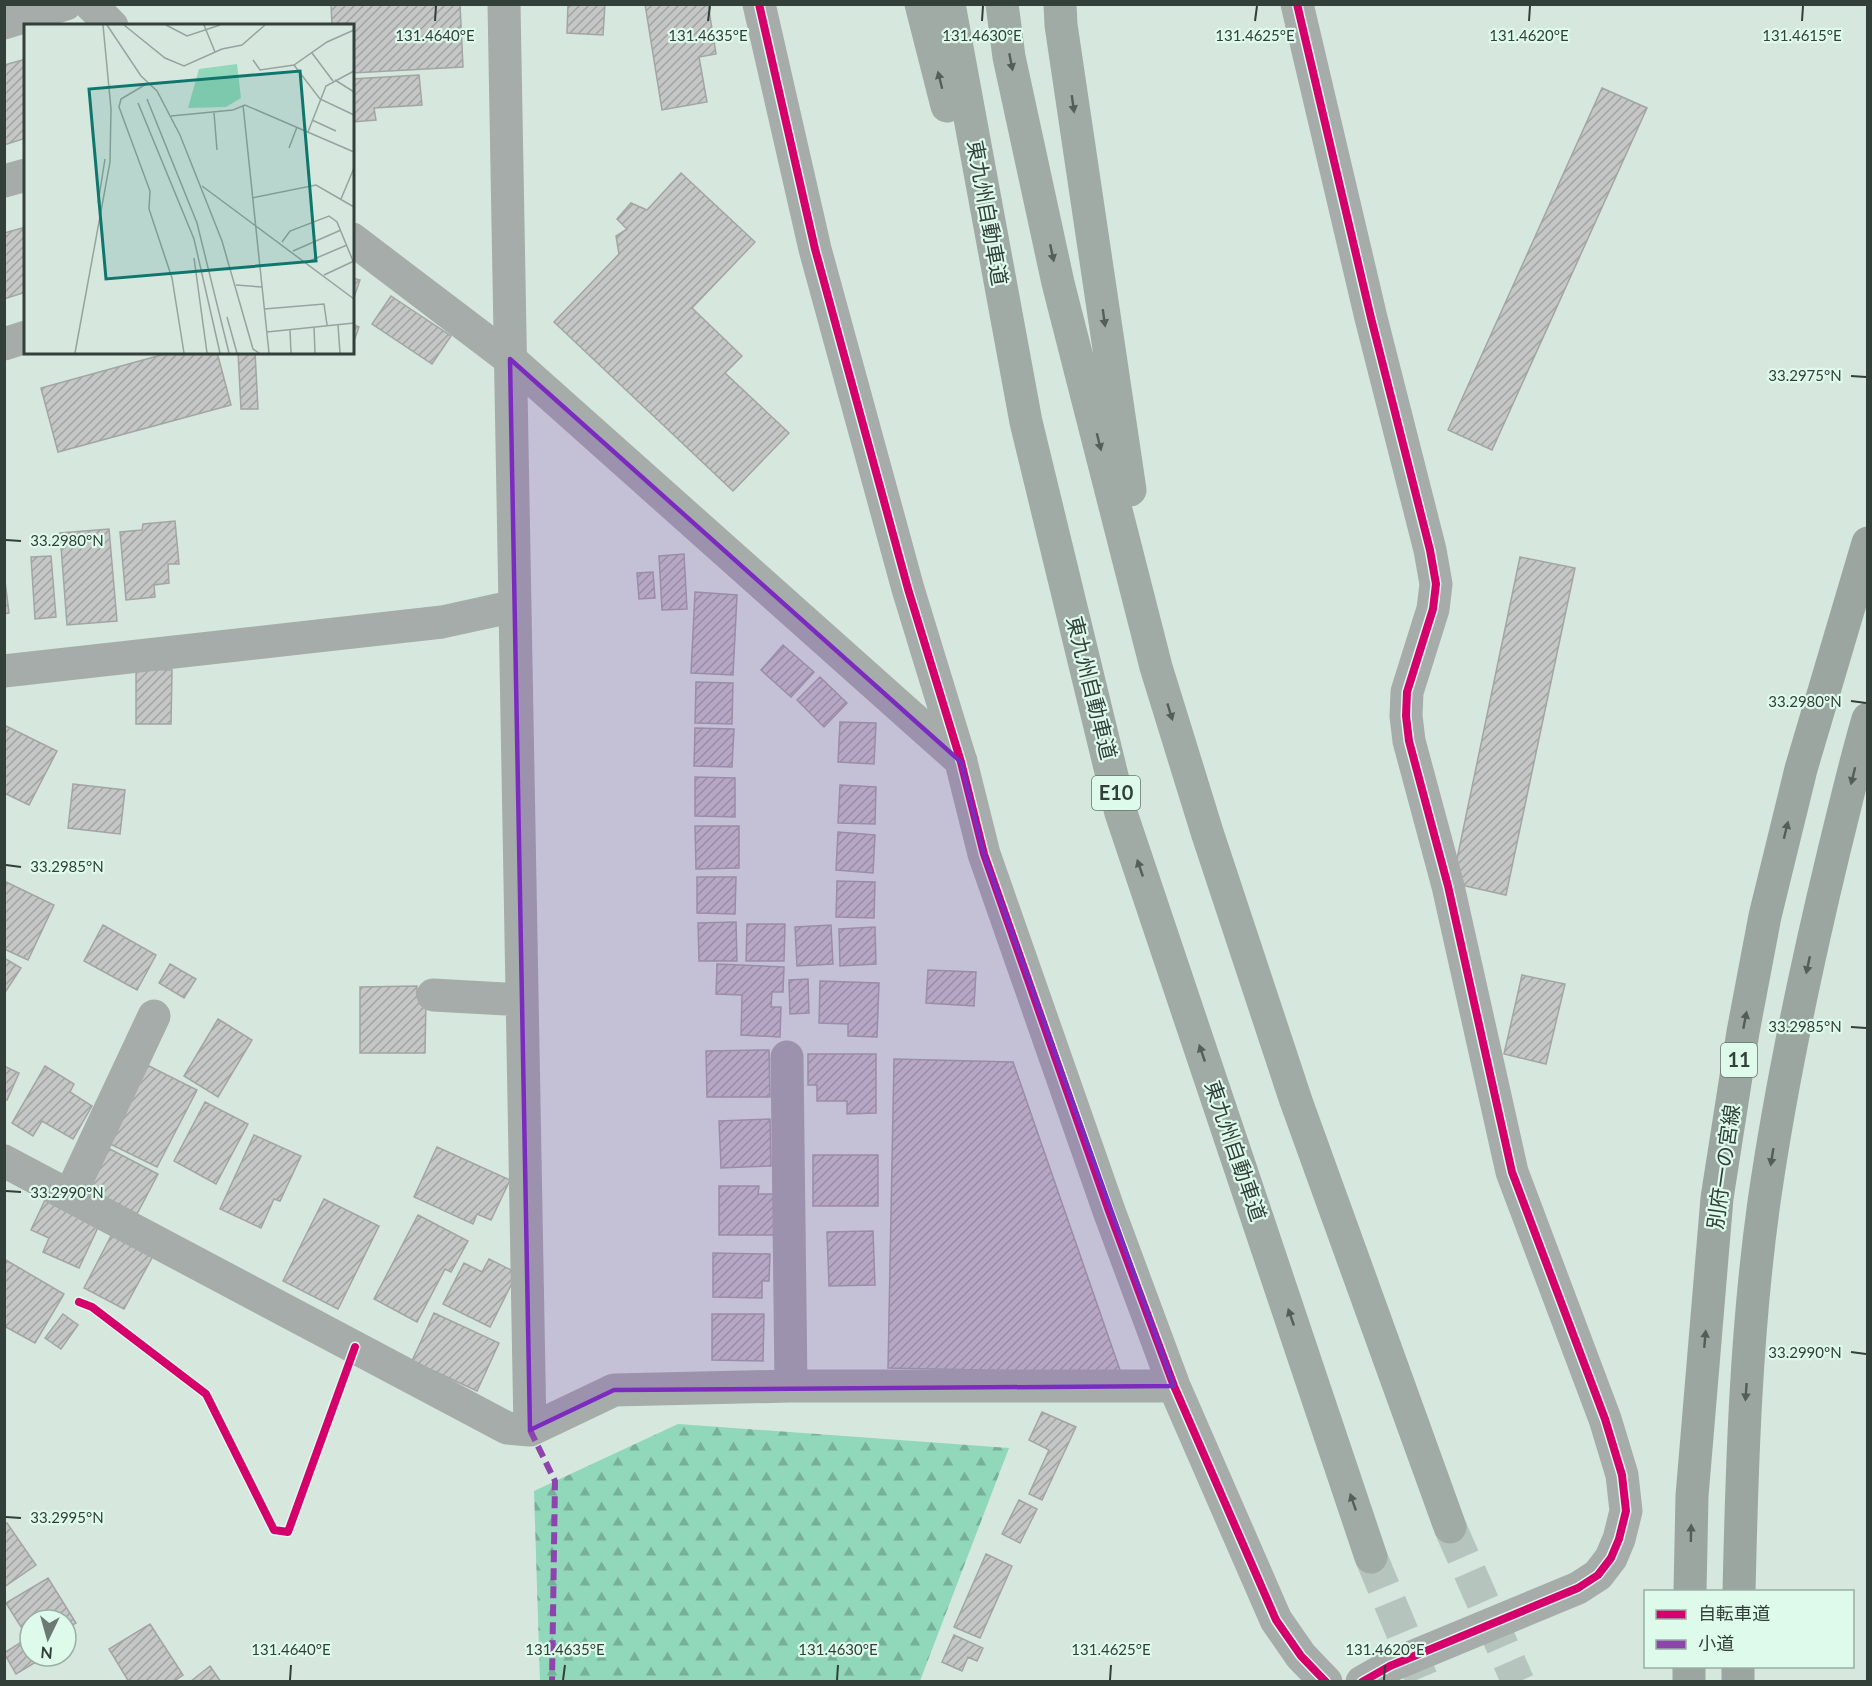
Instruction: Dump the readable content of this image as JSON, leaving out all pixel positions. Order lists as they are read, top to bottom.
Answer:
{
  "streets": {
    "highway": ["東九州自動車道", "E10"],
    "main road": ["11", "別府一の宮線"]
  },
  "legend": ["自転車道", "小道"],
  "north": "bottom",
  "coordinates": [
    "131.4640°E",
    "131.4635°E",
    "131.4630°E",
    "131.4625°E",
    "131.4620°E",
    "131.4615°E",
    "33.2975°N",
    "33.2980°N",
    "33.2985°N",
    "33.2990°N",
    "33.2995°N"
  ]
}
